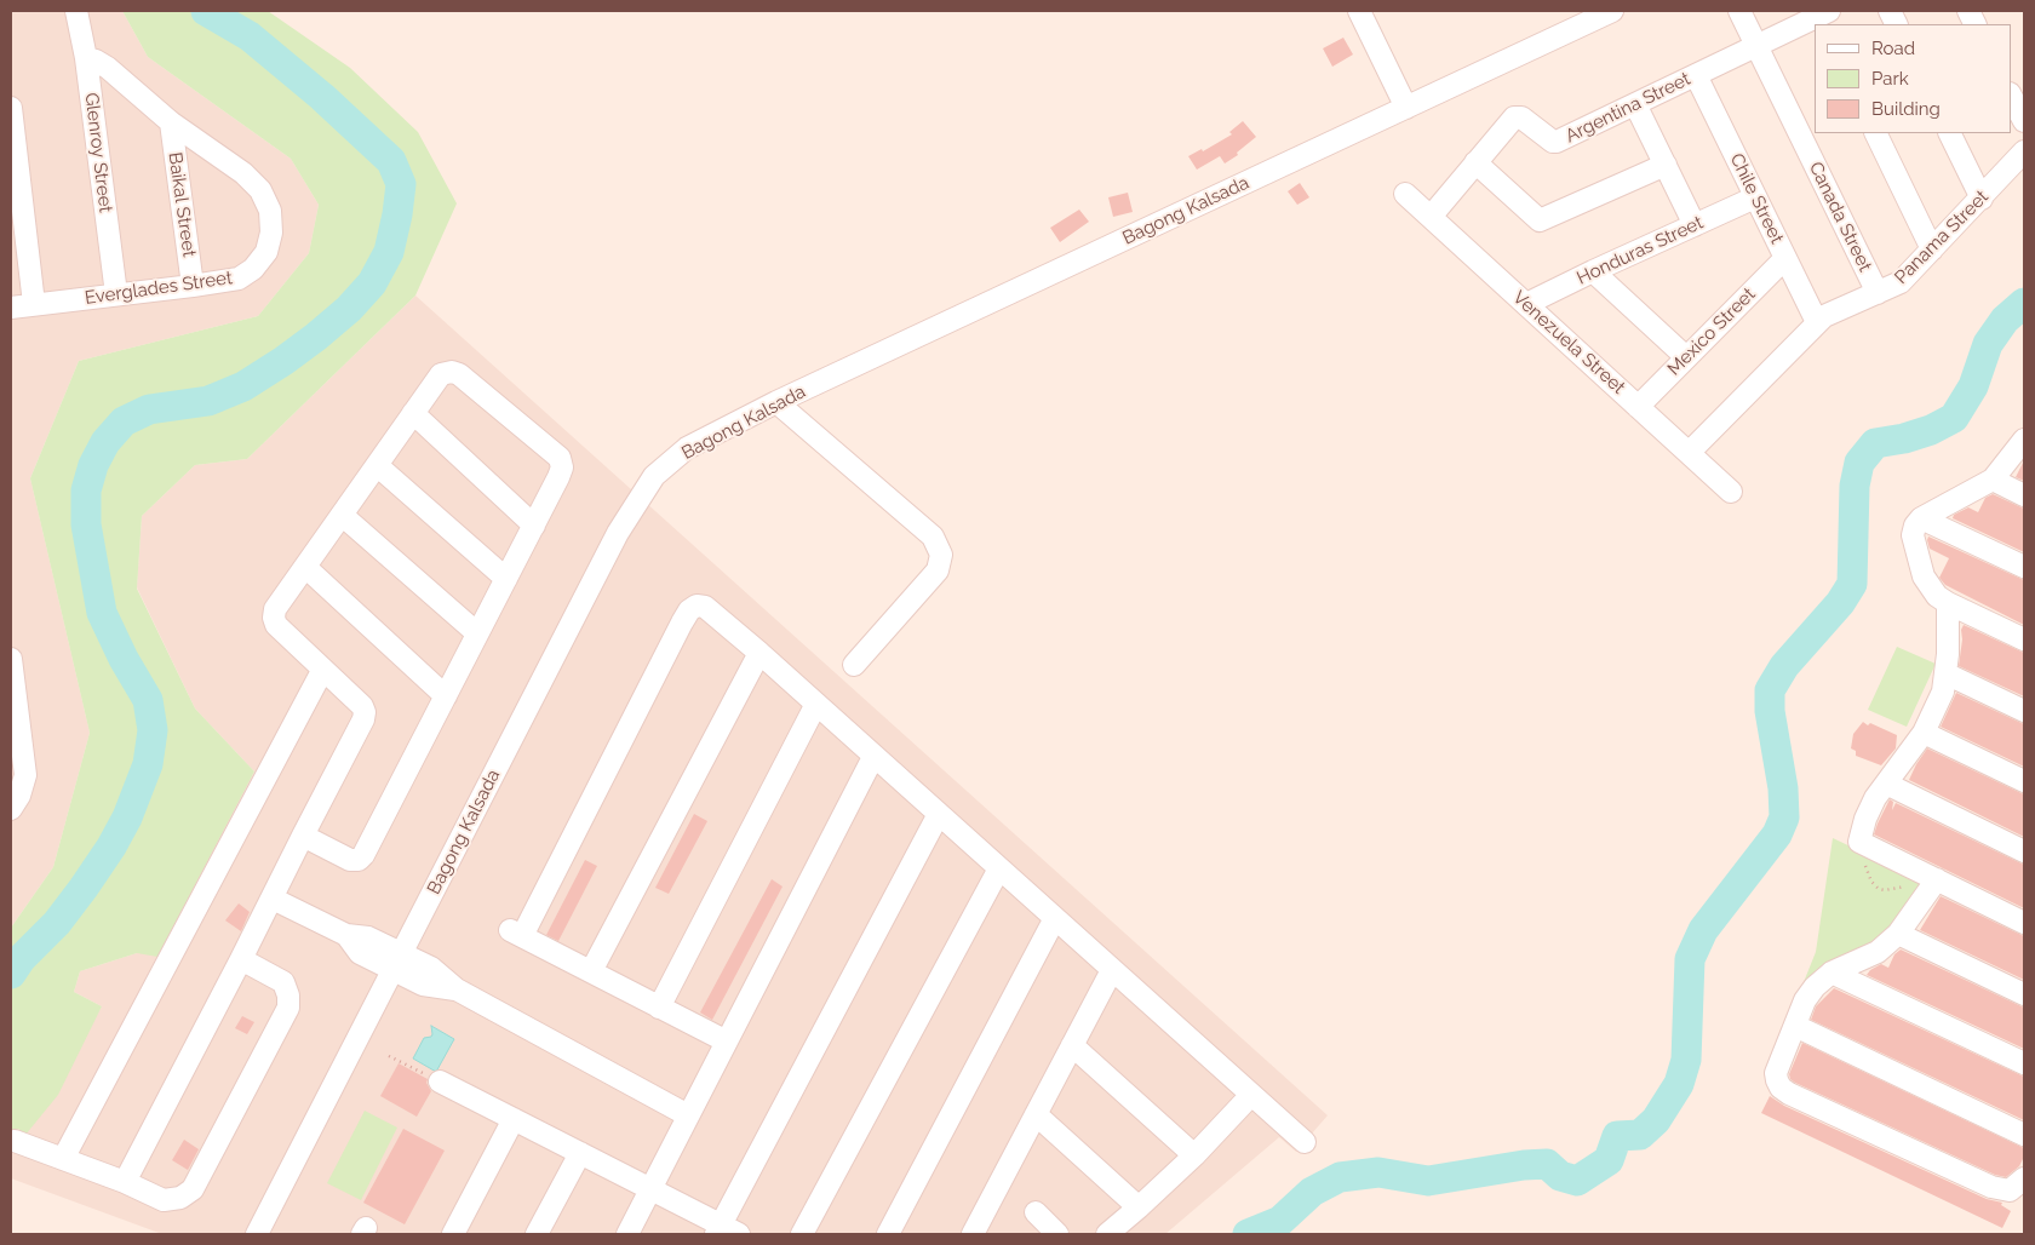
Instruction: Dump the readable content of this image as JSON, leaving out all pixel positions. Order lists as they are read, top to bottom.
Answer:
{
  "streets": {
    "street": [
      "Argentina Street",
      "Glenroy Street",
      "Chile Street",
      "Baikal Street",
      "Bagong Kalsada",
      "Canada Street",
      "Panama Street",
      "Honduras Street",
      "Everglades Street",
      "Mexico Street",
      "Venezuela Street"
    ]
  },
  "crossings": [
    ["Argentina Street", "Chile Street"],
    ["Argentina Street", "Canada Street"],
    ["Argentina Street", "Venezuela Street"],
    ["Glenroy Street", "Everglades Street"],
    ["Chile Street", "Panama Street"],
    ["Chile Street", "Honduras Street"],
    ["Chile Street", "Mexico Street"],
    ["Baikal Street", "Everglades Street"],
    ["Canada Street", "Panama Street"],
    ["Panama Street", "Venezuela Street"],
    ["Honduras Street", "Venezuela Street"],
    ["Mexico Street", "Venezuela Street"]
  ],
  "legend": ["Road", "Park", "Building"]
}
